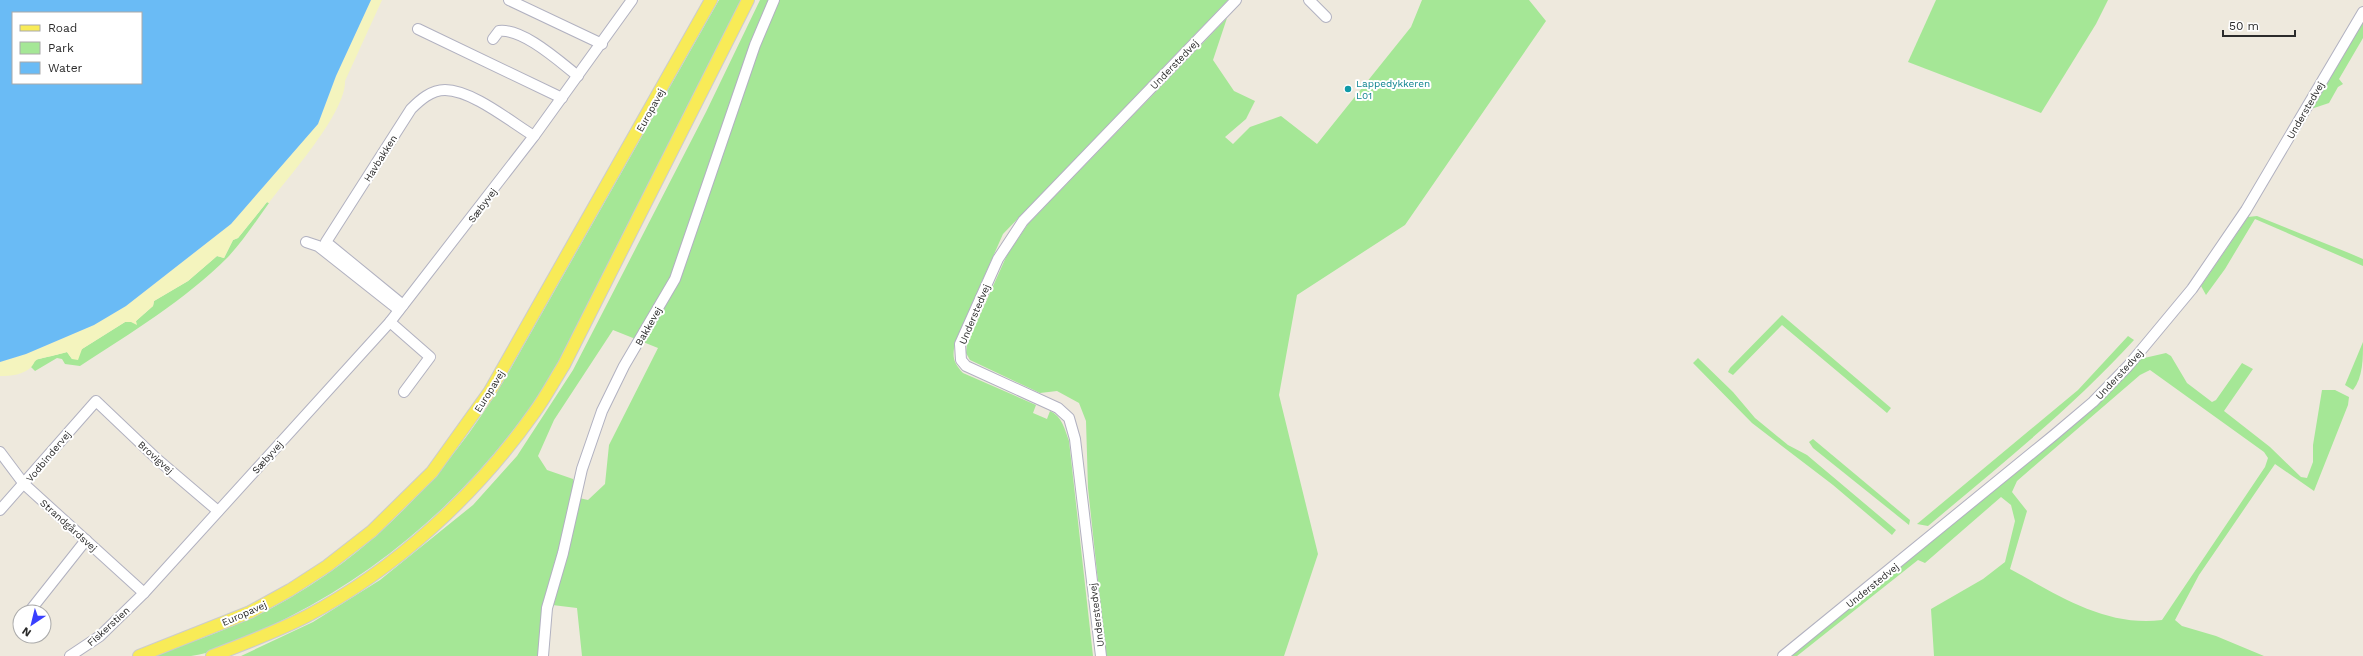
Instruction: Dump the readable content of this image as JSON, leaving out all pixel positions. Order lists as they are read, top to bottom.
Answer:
{
  "streets": {
    "main road": ["Europavej"],
    "street": [
      "Understedvej",
      "Havbakken",
      "Sæbyvej",
      "Bakkevej",
      "Vodbindervej",
      "Brovigvej",
      "Strandgårdsvej",
      "Fiskerstien"
    ]
  },
  "crossings": [
    ["Havbakken", "Sæbyvej"],
    ["Sæbyvej", "Brovigvej"],
    ["Sæbyvej", "Strandgårdsvej"],
    ["Sæbyvej", "Fiskerstien"],
    ["Vodbindervej", "Brovigvej"],
    ["Vodbindervej", "Strandgårdsvej"],
    ["Strandgårdsvej", "Fiskerstien"]
  ],
  "places": ["Lappedykkeren L01"],
  "legend": ["Road", "Park", "Water"],
  "scale_bar": "50 m",
  "north": "bottom left"
}
